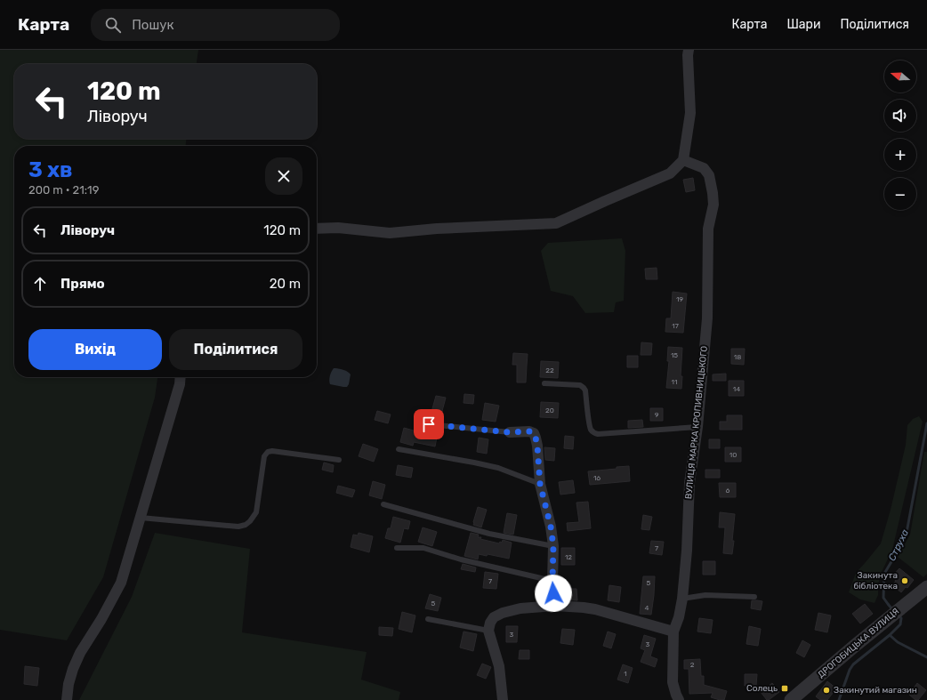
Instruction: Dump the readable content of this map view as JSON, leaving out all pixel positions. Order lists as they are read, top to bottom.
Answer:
{
  "streets": {
    "street": ["ВУЛИЦЯ МАРКА КРОПИВНИЦЬКОГО", "ДРОГОБИЦЬКА ВУЛИЦЯ"]
  },
  "water": ["Струха"],
  "places": {
    "other": ["Закинута бібліотека", "Закинутий магазин"],
    "transit": ["Солець"]
  },
  "house_numbers": [
    "19",
    "17",
    "15",
    "18",
    "22",
    "11",
    "14",
    "20",
    "9",
    "10",
    "16",
    "6",
    "7",
    "12",
    "7",
    "5",
    "5",
    "4",
    "3",
    "3",
    "2",
    "1"
  ],
  "north": "left",
  "page": {
    "header": "Карта",
    "search": "Пошук",
    "nav": ["Карта", "Шари", "Поділитися"],
    "map_buttons": ["+", "−"],
    "turn": ["120 m", "Ліворуч"],
    "heading": ["3 хв", "200 m · 21:19"],
    "list": [
      {
        "name": "Ліворуч",
        "value": "120 m"
      },
      {
        "name": "Прямо",
        "value": "20 m"
      }
    ],
    "buttons": ["Вихід", "Поділитися"]
  }
}
